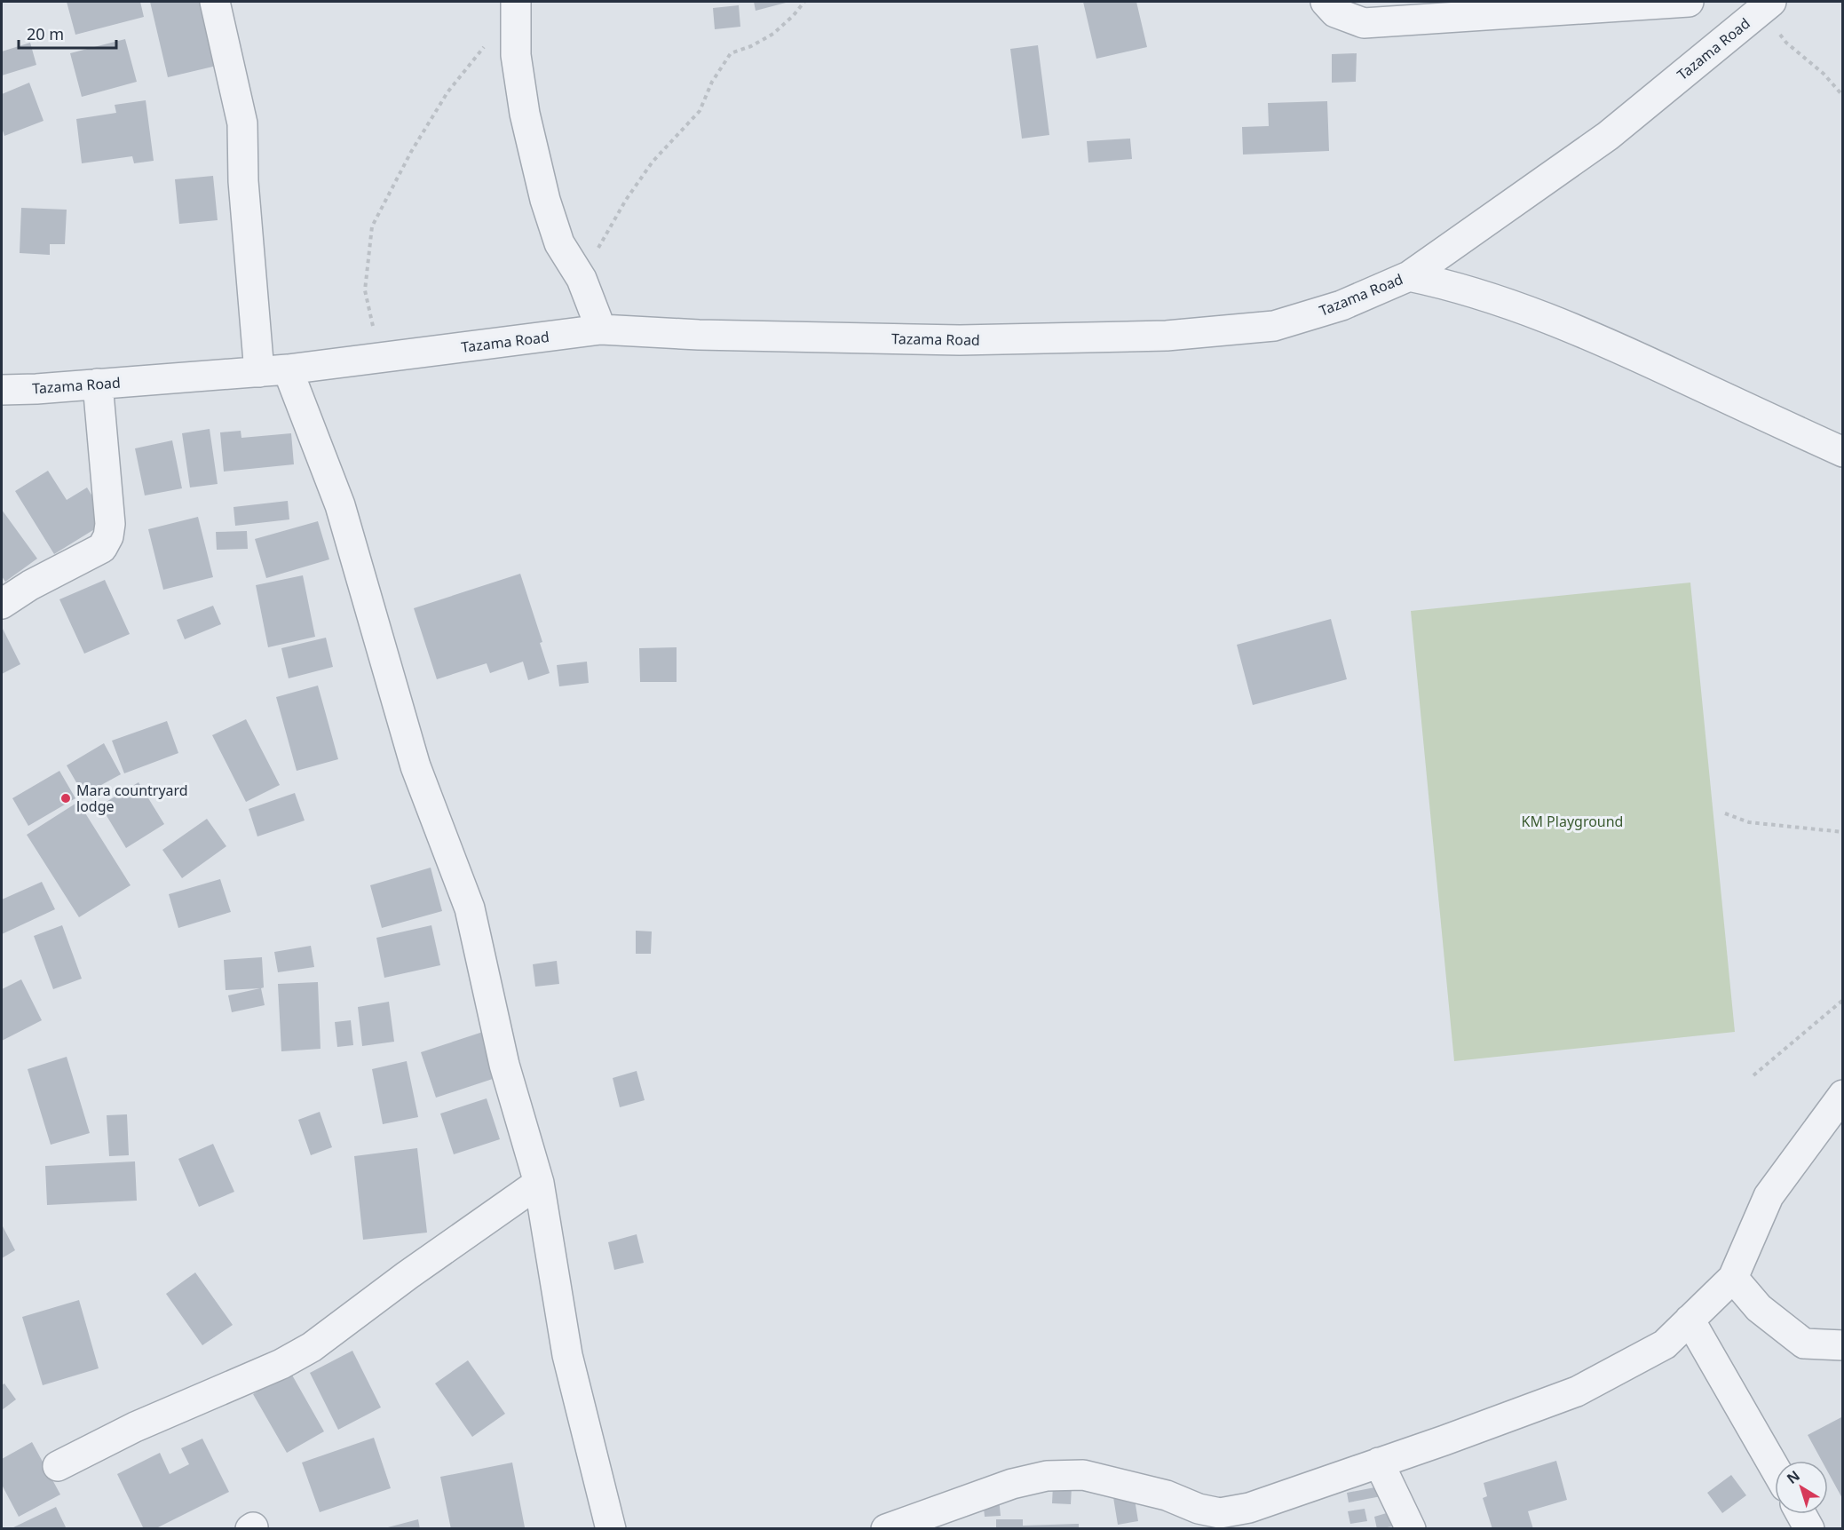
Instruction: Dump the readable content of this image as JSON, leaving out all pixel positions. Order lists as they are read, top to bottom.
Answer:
{
  "streets": {
    "street": ["Tazama Road"]
  },
  "parks": ["KM Playground"],
  "places": ["Mara countryard lodge"],
  "scale_bar": "20 m",
  "north": "top left"
}
